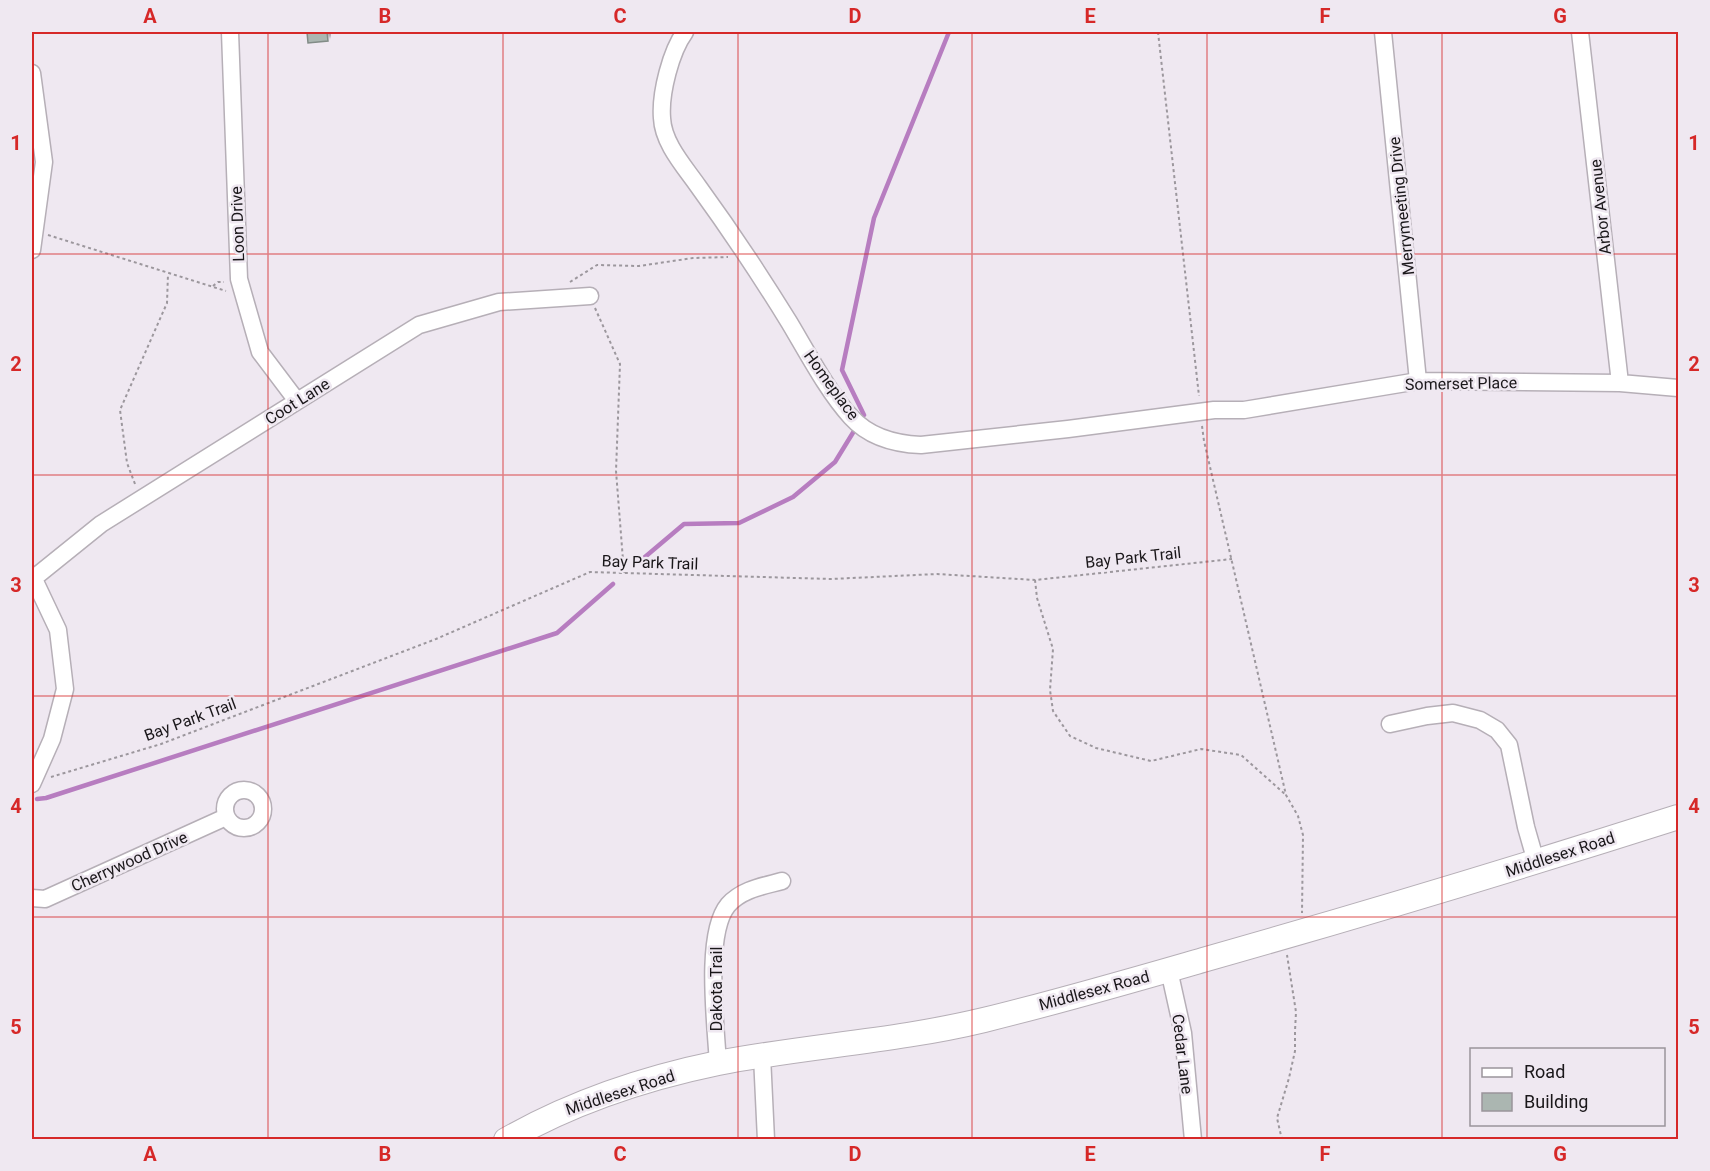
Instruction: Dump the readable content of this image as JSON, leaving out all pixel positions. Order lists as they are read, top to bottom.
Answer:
{
  "streets": {
    "main road": ["Middlesex Road"],
    "street": [
      "Merrymeeting Drive",
      "Arbor Avenue",
      "Loon Drive",
      "Somerset Place",
      "Homeplace",
      "Coot Lane",
      "Cherrywood Drive",
      "Dakota Trail",
      "Cedar Lane"
    ],
    "path": ["Bay Park Trail"]
  },
  "crossings": [
    ["Merrymeeting Drive", "Somerset Place"],
    ["Arbor Avenue", "Somerset Place"],
    ["Loon Drive", "Coot Lane"],
    ["Somerset Place", "Homeplace"],
    ["Middlesex Road", "Dakota Trail"],
    ["Middlesex Road", "Cedar Lane"]
  ],
  "legend": ["Road", "Building"],
  "grid": {
    "columns": [
      "A",
      "B",
      "C",
      "D",
      "E",
      "F",
      "G"
    ],
    "rows": [
      "1",
      "2",
      "3",
      "4",
      "5"
    ]
  }
}
